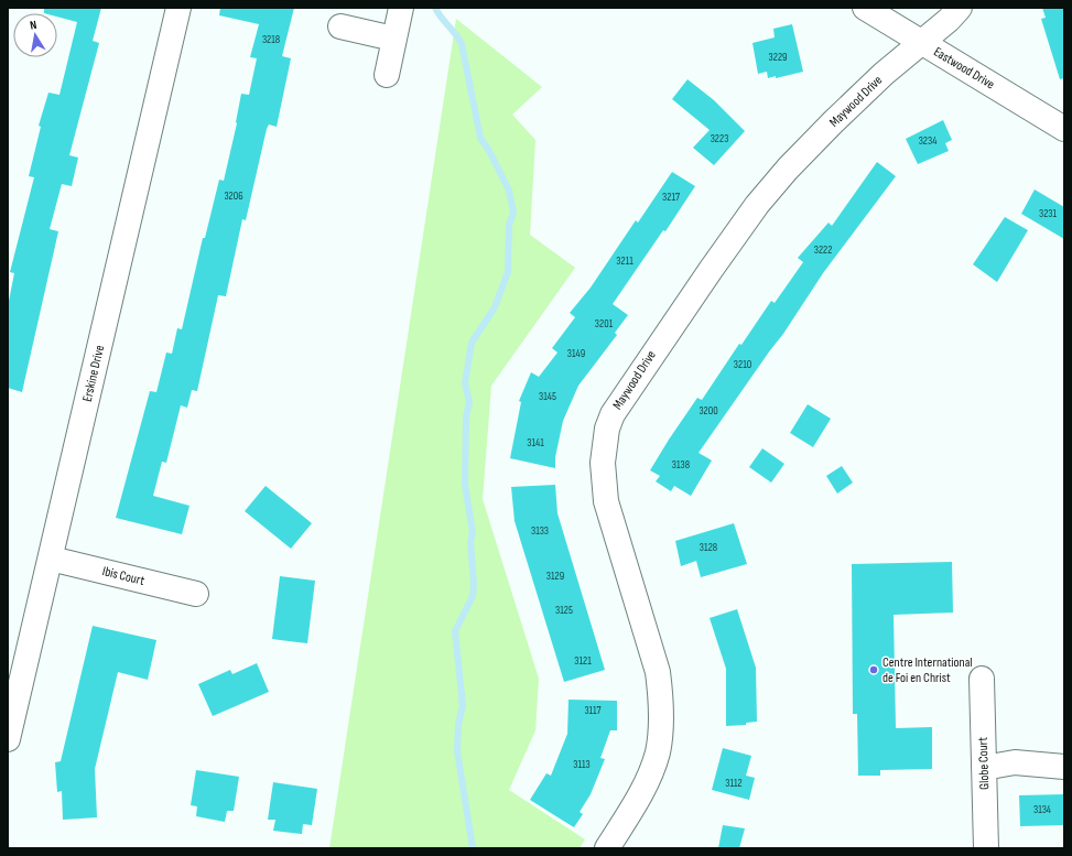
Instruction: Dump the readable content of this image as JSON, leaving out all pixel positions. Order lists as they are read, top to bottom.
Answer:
{
  "streets": {
    "street": [
      "Eastwood Drive",
      "Maywood Drive",
      "Erskine Drive",
      "Ibis Court",
      "Globe Court"
    ]
  },
  "crossings": [
    ["Eastwood Drive", "Maywood Drive"],
    ["Erskine Drive", "Ibis Court"]
  ],
  "places": ["Centre International de Foi en Christ"],
  "house_numbers": [
    "3218",
    "3229",
    "3223",
    "3234",
    "3206",
    "3217",
    "3231",
    "3222",
    "3211",
    "3201",
    "3149",
    "3210",
    "3145",
    "3200",
    "3141",
    "3138",
    "3133",
    "3128",
    "3129",
    "3125",
    "3121",
    "3117",
    "3113",
    "3112",
    "3134"
  ],
  "north": "top"
}
